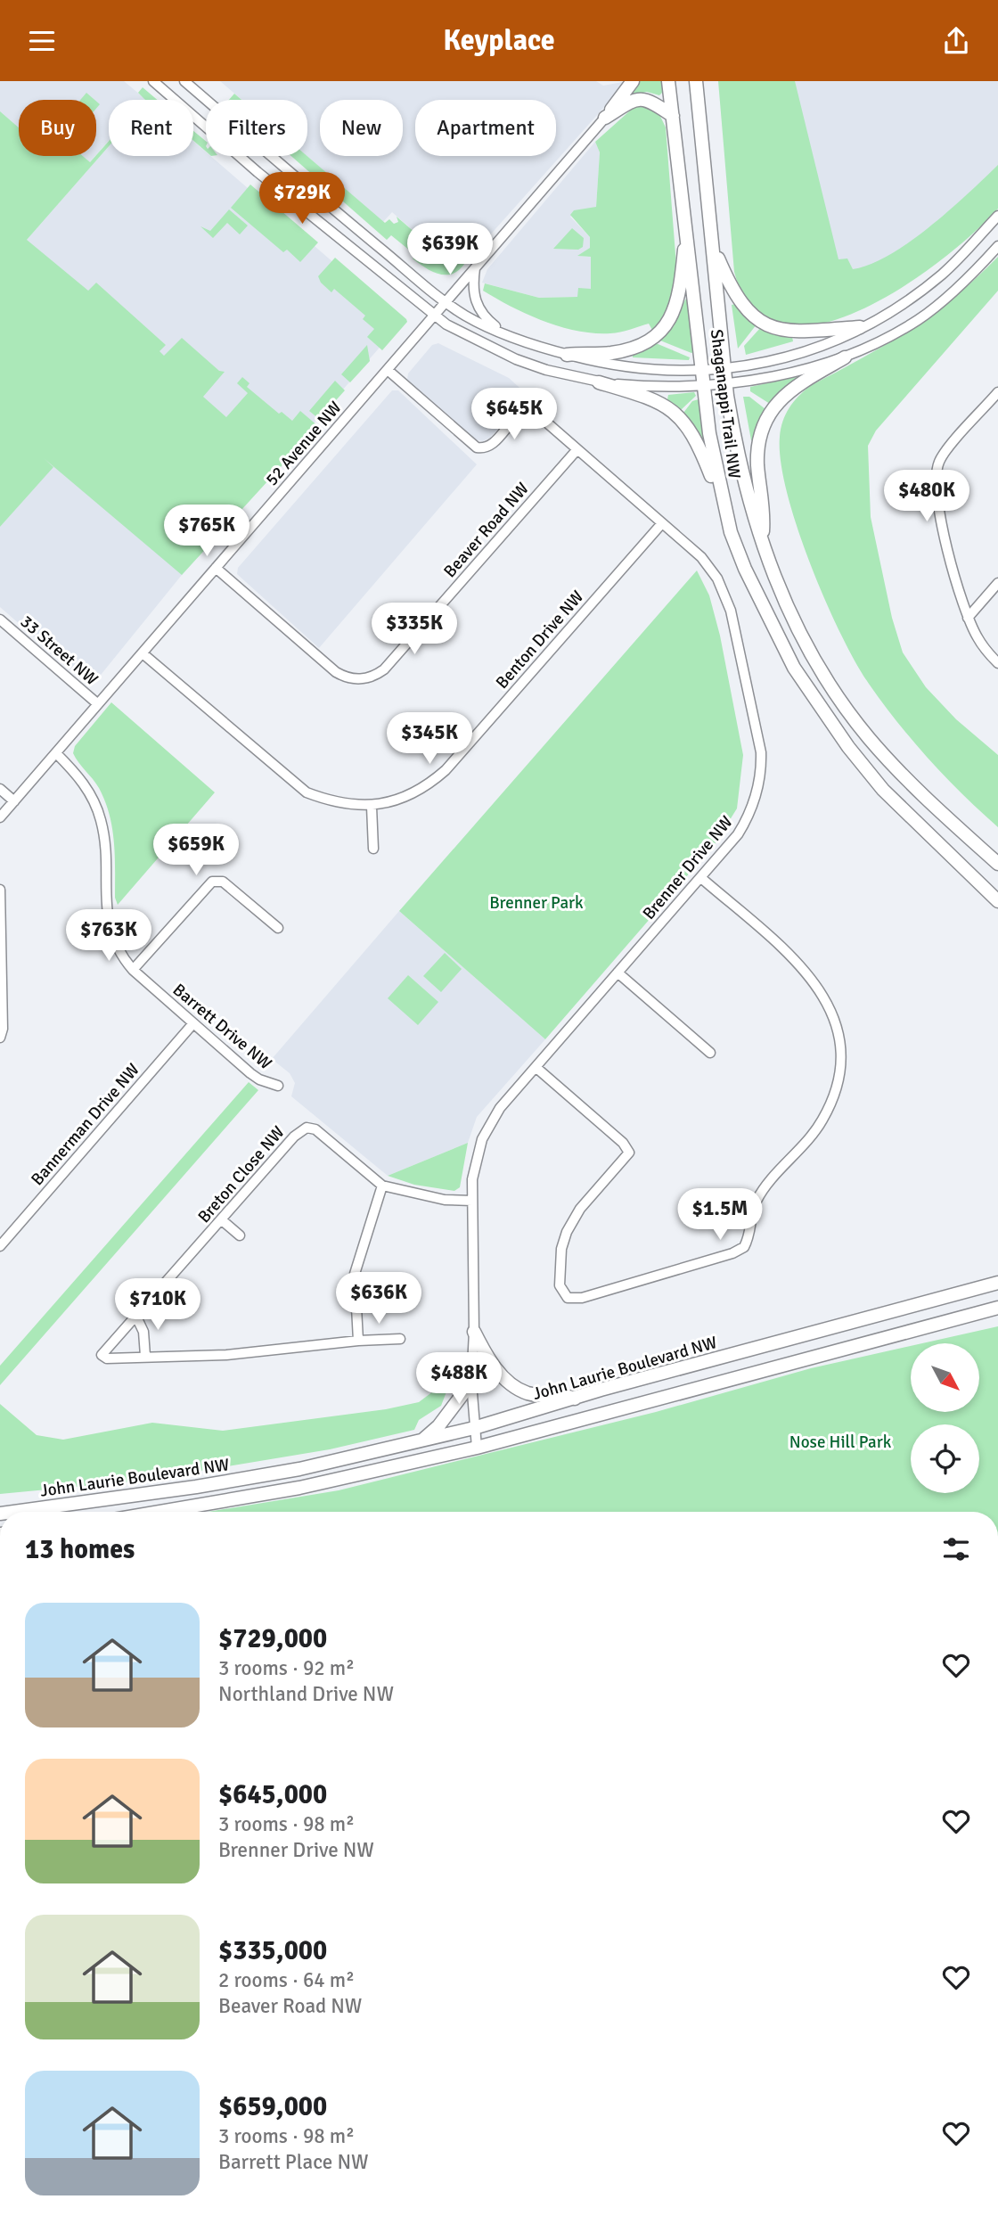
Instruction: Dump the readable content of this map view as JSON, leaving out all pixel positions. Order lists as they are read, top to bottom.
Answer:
{
  "streets": {
    "main road": ["Shaganappi Trail NW", "John Laurie Boulevard NW"],
    "street": [
      "52 Avenue NW",
      "Beaver Road NW",
      "Benton Drive NW",
      "33 Street NW",
      "Brenner Drive NW",
      "Barrett Drive NW",
      "Bannerman Drive NW",
      "Breton Close NW"
    ]
  },
  "crossings": [
    ["52 Avenue NW", "Beaver Road NW"],
    ["52 Avenue NW", "Benton Drive NW"],
    ["52 Avenue NW", "33 Street NW"],
    ["52 Avenue NW", "Brenner Drive NW"],
    ["52 Avenue NW", "Barrett Drive NW"],
    ["Beaver Road NW", "Brenner Drive NW"],
    ["Benton Drive NW", "Brenner Drive NW"],
    ["Brenner Drive NW", "Breton Close NW"],
    ["Brenner Drive NW", "John Laurie Boulevard NW"],
    ["Barrett Drive NW", "Bannerman Drive NW"]
  ],
  "parks": ["Brenner Park", "Nose Hill Park"],
  "north": "bottom right",
  "page": {
    "header": "Keyplace",
    "chip": [
      "Buy",
      "Rent",
      "Filters",
      "New",
      "Apartment"
    ],
    "price": [
      "$729K",
      "$639K",
      "$645K",
      "$480K",
      "$765K",
      "$335K",
      "$345K",
      "$659K",
      "$763K",
      "$1.5M",
      "$636K",
      "$710K",
      "$488K"
    ],
    "heading": "13 homes",
    "list": [
      {
        "name": "$729,000",
        "note": "3 rooms · 92 m² · Northland Drive NW"
      },
      {
        "name": "$645,000",
        "note": "3 rooms · 98 m² · Brenner Drive NW"
      },
      {
        "name": "$335,000",
        "note": "2 rooms · 64 m² · Beaver Road NW"
      },
      {
        "name": "$659,000",
        "note": "3 rooms · 98 m² · Barrett Place NW"
      }
    ]
  }
}
